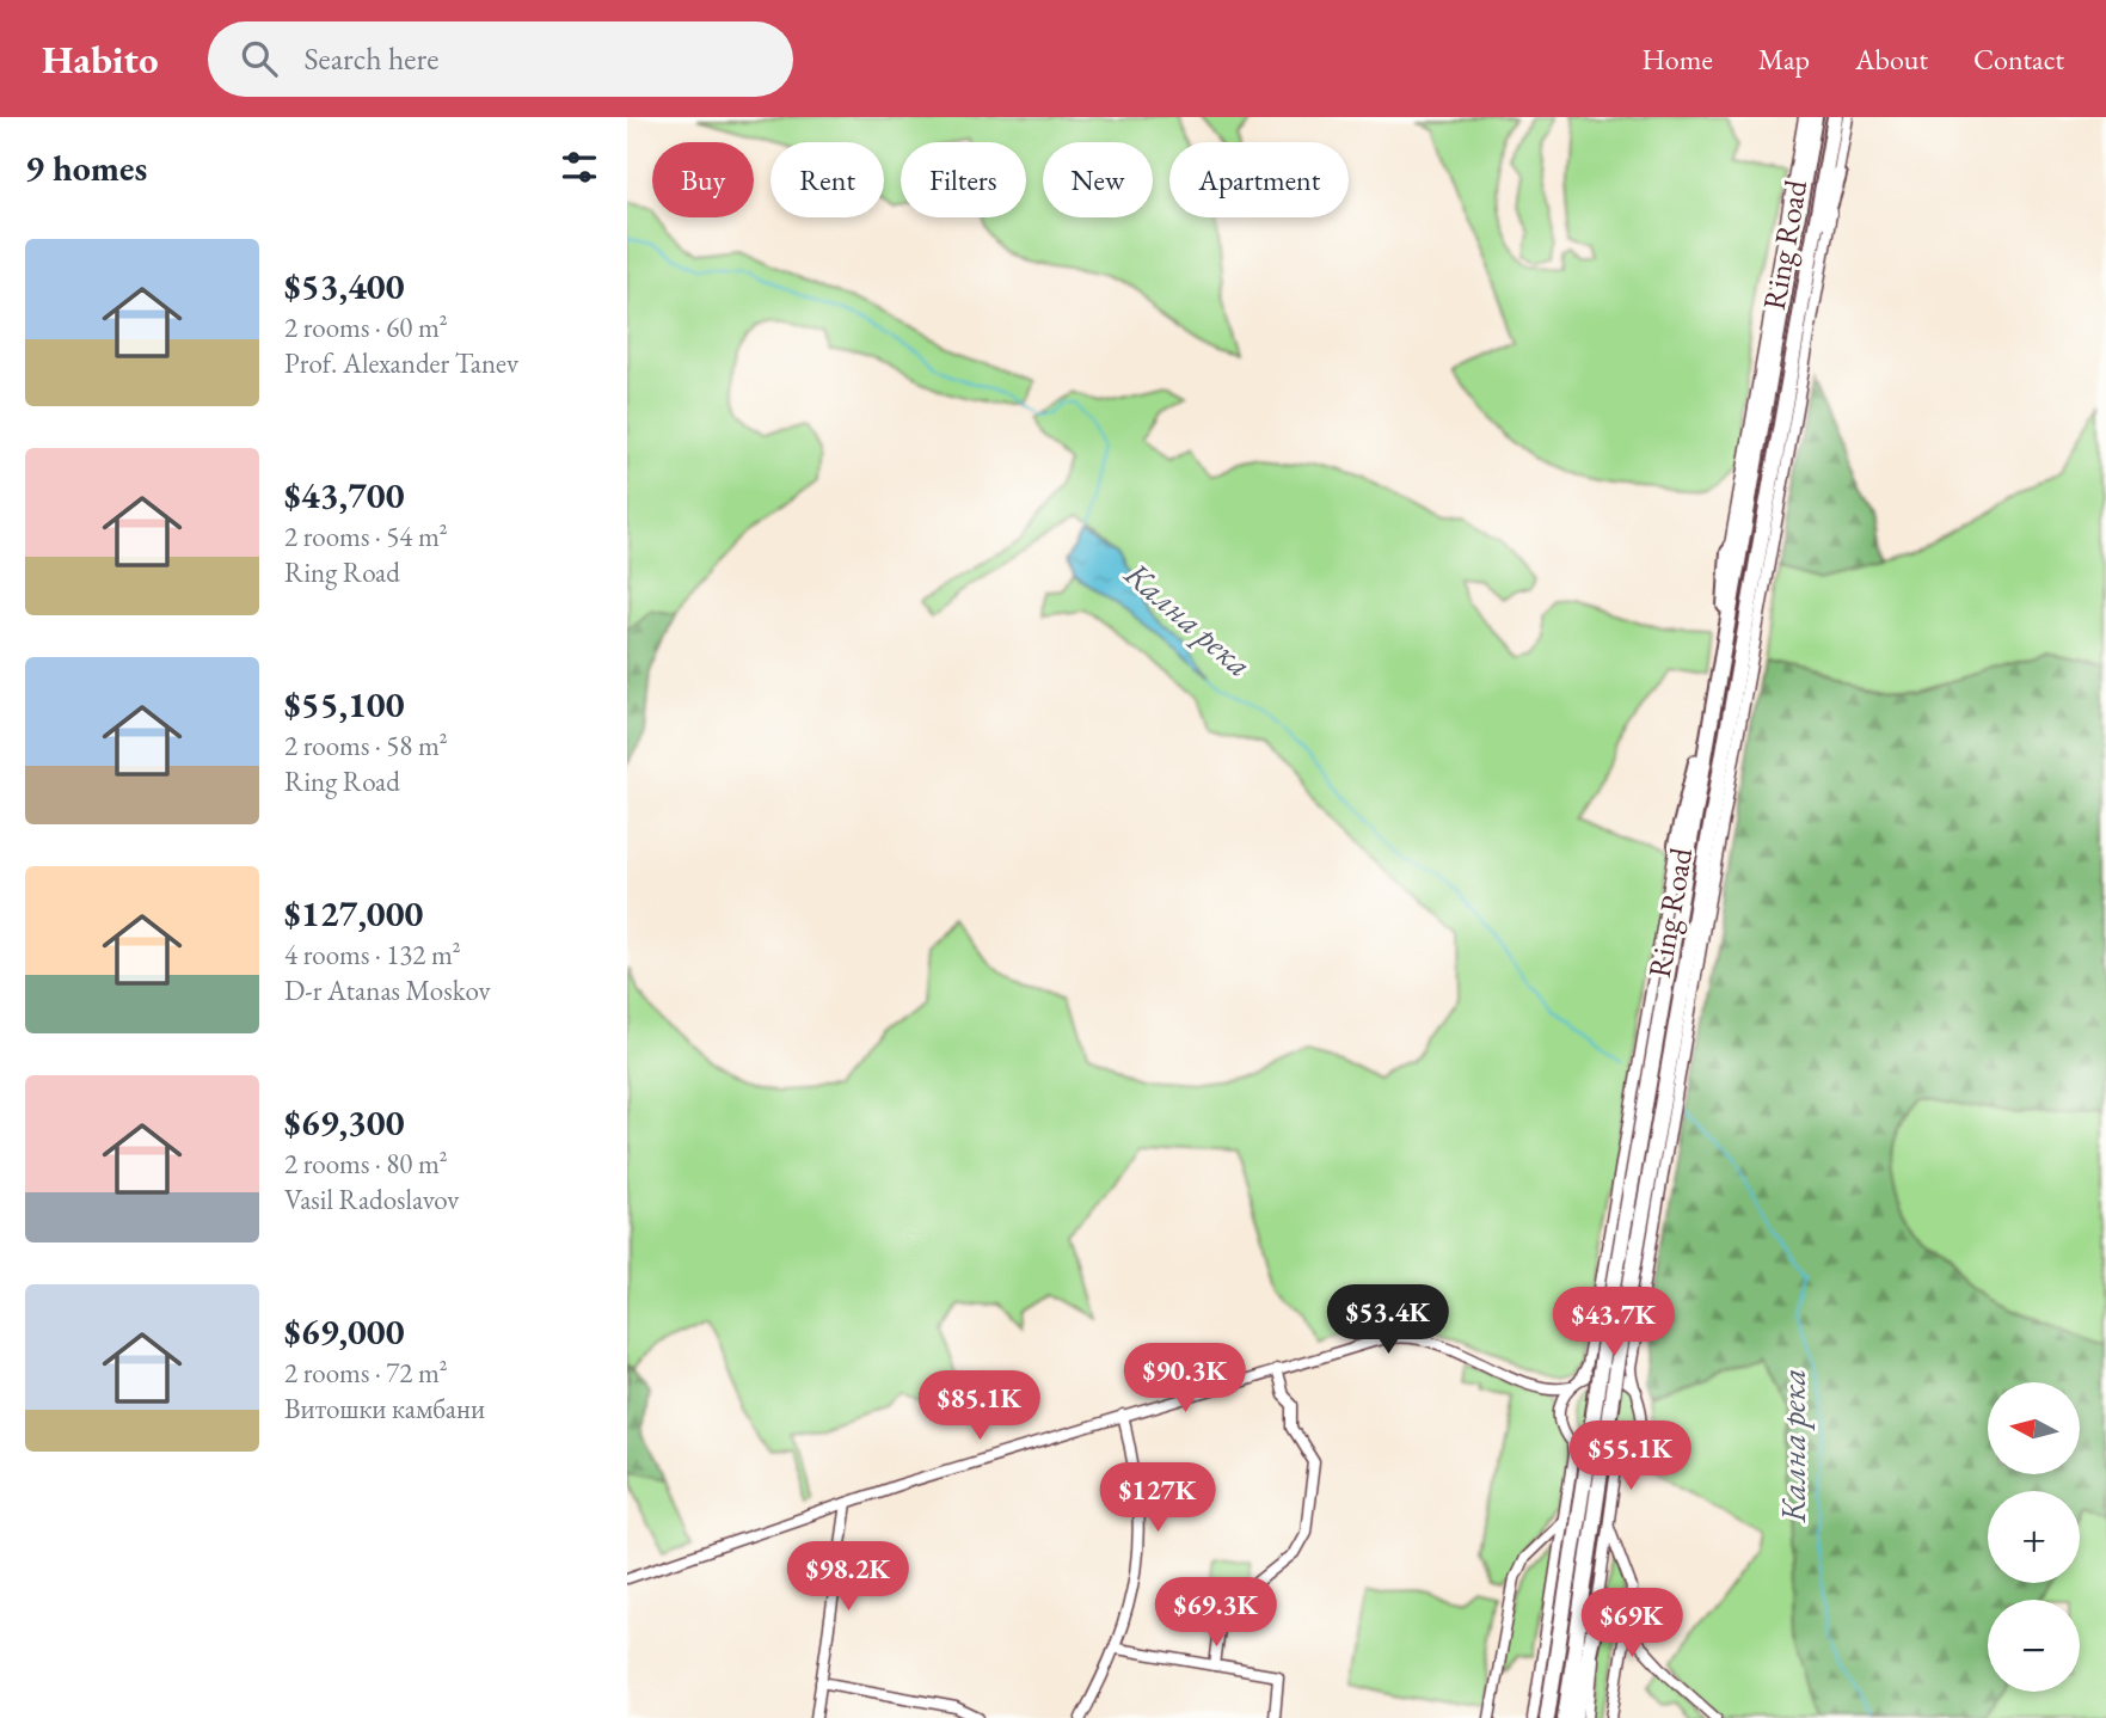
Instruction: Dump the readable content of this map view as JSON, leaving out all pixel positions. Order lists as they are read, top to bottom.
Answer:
{
  "streets": {
    "highway": ["Ring Road"]
  },
  "water": ["Кална река"],
  "north": "left",
  "page": {
    "header": "Habito",
    "search": "Search here",
    "nav": [
      "Home",
      "Map",
      "About",
      "Contact"
    ],
    "heading": "9 homes",
    "chip": [
      "Buy",
      "Rent",
      "Filters",
      "New",
      "Apartment"
    ],
    "list": [
      {
        "name": "$53,400",
        "note": "2 rooms · 60 m² · Prof. Alexander Tanev"
      },
      {
        "name": "$43,700",
        "note": "2 rooms · 54 m² · Ring Road"
      },
      {
        "name": "$55,100",
        "note": "2 rooms · 58 m² · Ring Road"
      },
      {
        "name": "$127,000",
        "note": "4 rooms · 132 m² · D-r Atanas Moskov"
      },
      {
        "name": "$69,300",
        "note": "2 rooms · 80 m² · Vasil Radoslavov"
      },
      {
        "name": "$69,000",
        "note": "2 rooms · 72 m² · Витошки камбани"
      }
    ],
    "price": [
      "$53.4K",
      "$43.7K",
      "$90.3K",
      "$85.1K",
      "$55.1K",
      "$127K",
      "$98.2K",
      "$69.3K",
      "$69K"
    ],
    "map_buttons": ["+", "−"]
  }
}
